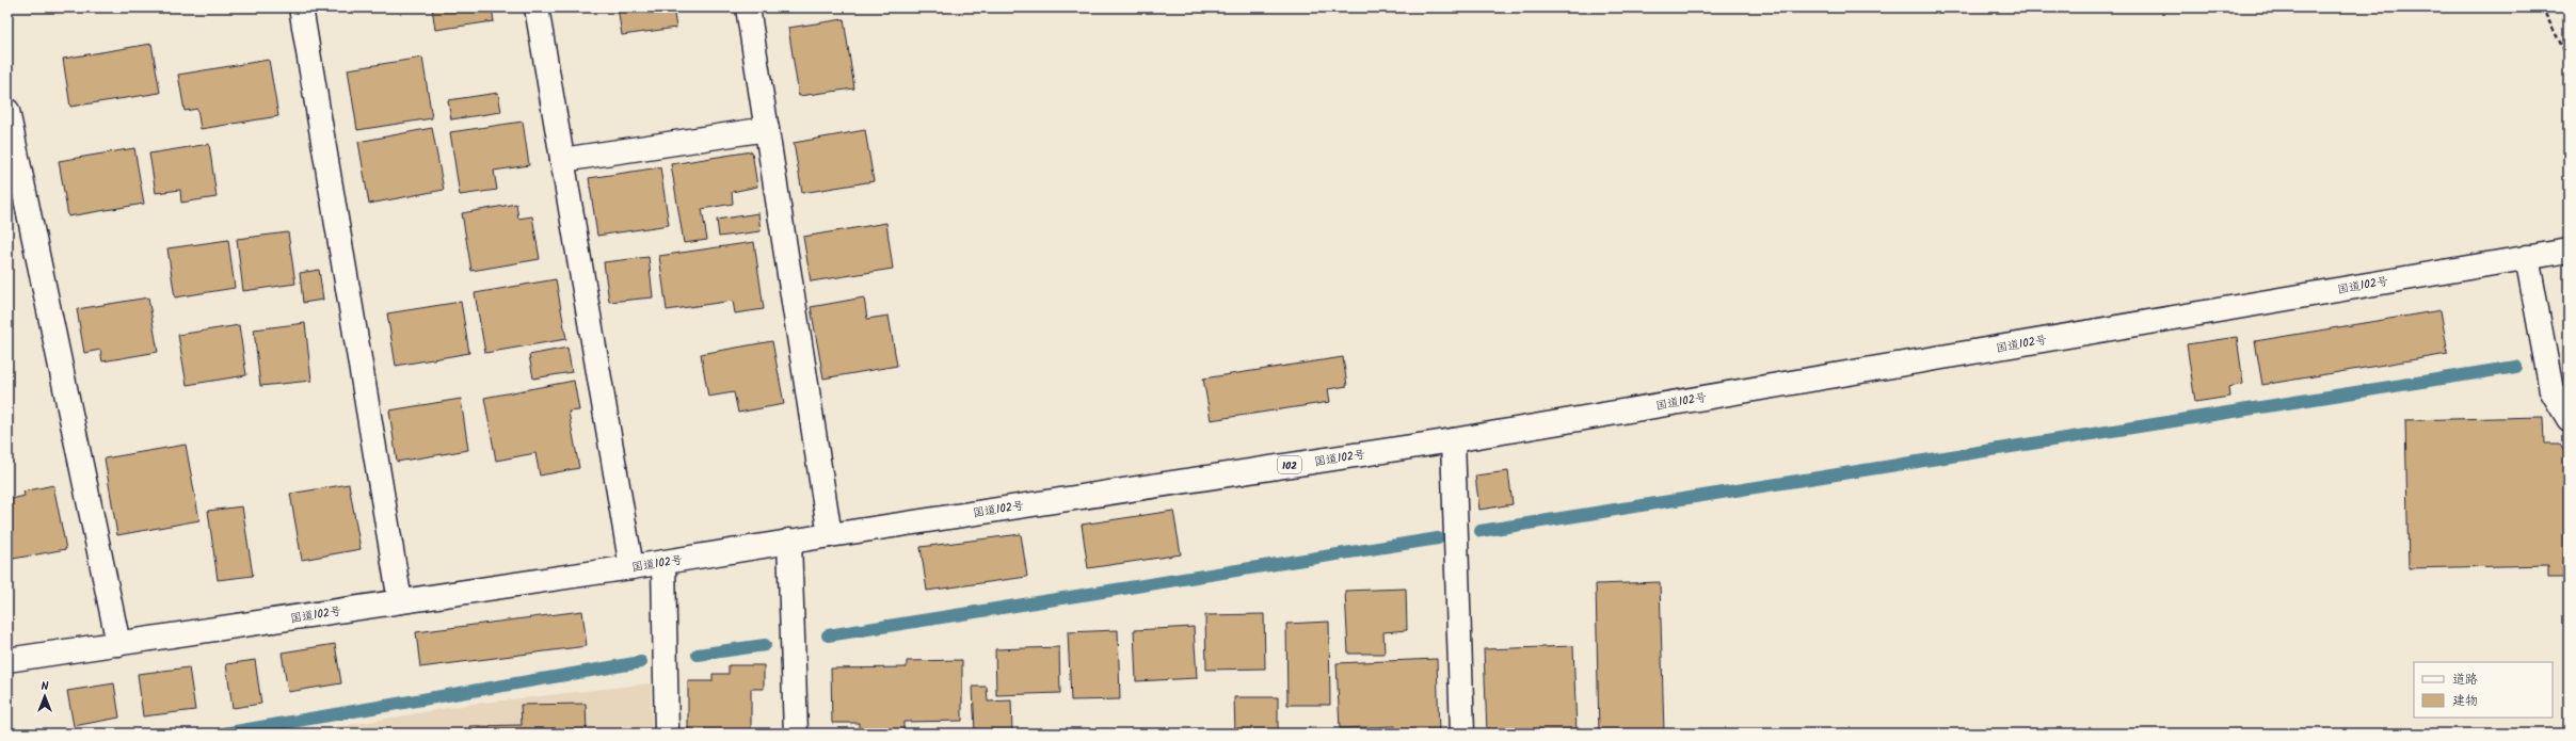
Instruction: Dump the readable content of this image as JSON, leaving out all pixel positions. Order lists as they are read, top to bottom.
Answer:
{
  "streets": {
    "main road": ["国道102号", "102"]
  },
  "legend": ["道路", "建物"],
  "north": "top"
}
